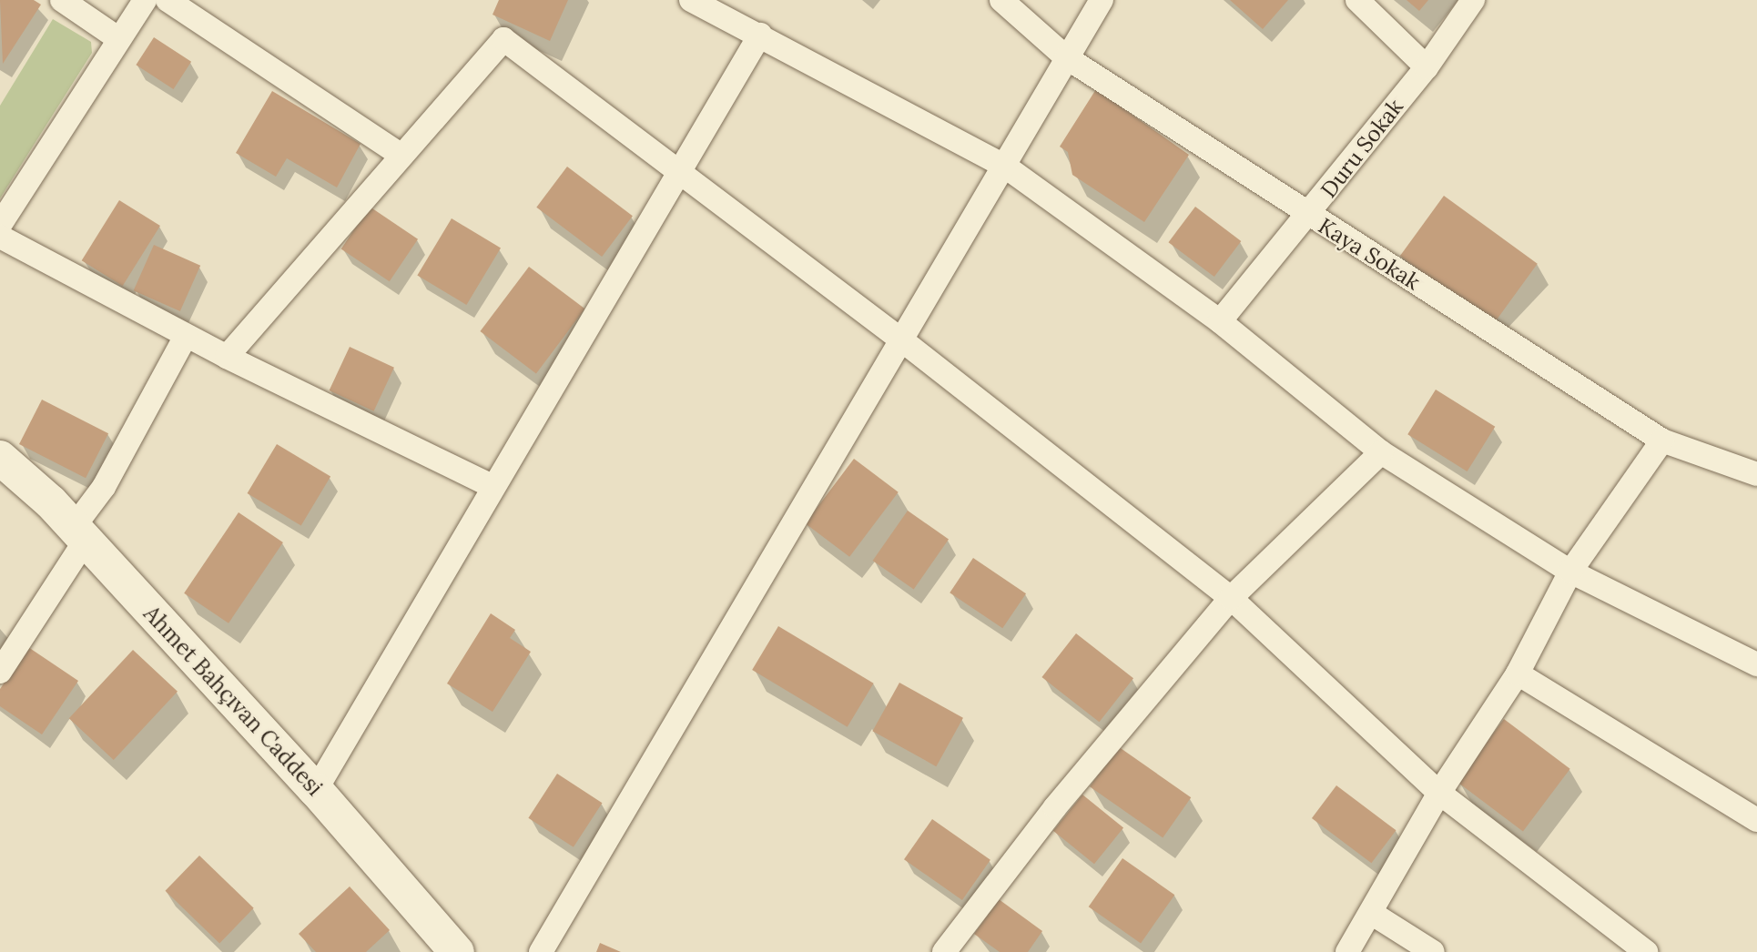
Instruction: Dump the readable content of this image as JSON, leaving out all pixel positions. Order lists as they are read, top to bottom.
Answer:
{
  "streets": {
    "main road": ["Ahmet Bahçıvan Caddesi"],
    "street": ["Duru Sokak", "Kaya Sokak"]
  },
  "crossings": [
    ["Duru Sokak", "Kaya Sokak"]
  ]
}
